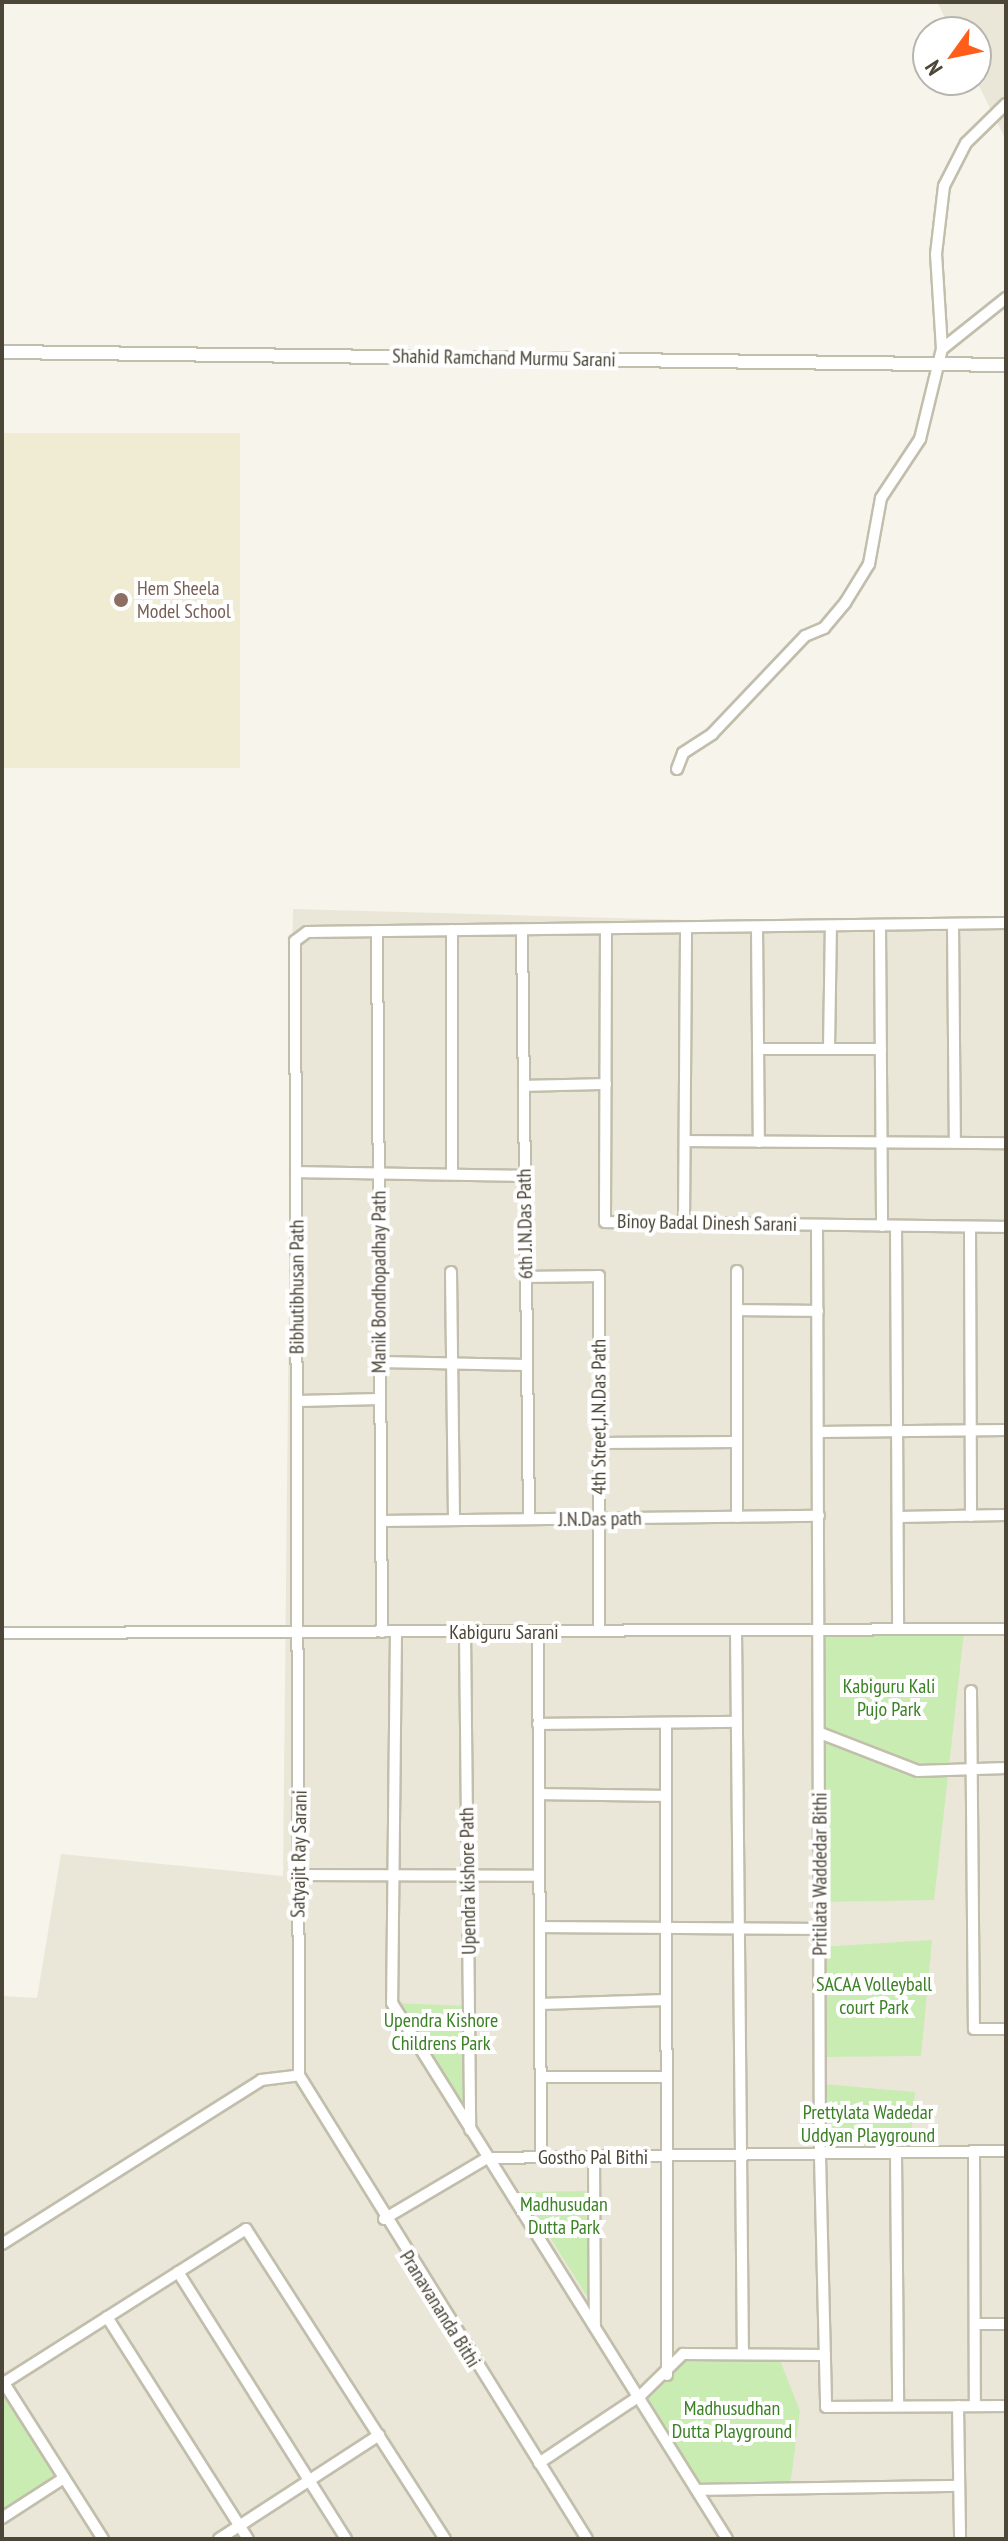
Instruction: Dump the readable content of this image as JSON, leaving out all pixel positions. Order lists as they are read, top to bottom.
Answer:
{
  "streets": {
    "street": [
      "Shahid Ramchand Murmu Sarani",
      "Binoy Badal Dinesh Sarani",
      "6th J.N.Das Path",
      "Manik Bondhopadhay Path",
      "Bibhutibhusan Path",
      "4th Street,J.N.Das Path",
      "J.N.Das path",
      "Kabiguru Sarani",
      "Satyajit Ray Sarani",
      "Pritilata Waddedar Bithi",
      "Upendra kishore Path",
      "Gostho Pal Bithi",
      "Pranavananda Bithi"
    ]
  },
  "crossings": [
    ["Binoy Badal Dinesh Sarani", "Pritilata Waddedar Bithi"],
    ["6th J.N.Das Path", "4th Street,J.N.Das Path"],
    ["6th J.N.Das Path", "J.N.Das path"],
    ["Manik Bondhopadhay Path", "Bibhutibhusan Path"],
    ["Manik Bondhopadhay Path", "J.N.Das path"],
    ["Manik Bondhopadhay Path", "Kabiguru Sarani"],
    ["Bibhutibhusan Path", "Kabiguru Sarani"],
    ["Bibhutibhusan Path", "Satyajit Ray Sarani"],
    ["4th Street,J.N.Das Path", "J.N.Das path"],
    ["4th Street,J.N.Das Path", "Kabiguru Sarani"],
    ["J.N.Das path", "Pritilata Waddedar Bithi"],
    ["Kabiguru Sarani", "Satyajit Ray Sarani"],
    ["Kabiguru Sarani", "Pritilata Waddedar Bithi"],
    ["Kabiguru Sarani", "Upendra kishore Path"],
    ["Satyajit Ray Sarani", "Pranavananda Bithi"],
    ["Pritilata Waddedar Bithi", "Gostho Pal Bithi"]
  ],
  "parks": [
    "Kabiguru Kali Pujo Park",
    "SACAA Volleyball court Park",
    "Upendra Kishore Childrens Park",
    "Prettylata Wadedar Uddyan Playground",
    "Madhusudan Dutta Park",
    "Madhusudhan Dutta Playground"
  ],
  "places": ["Hem Sheela Model School"],
  "north": "bottom left"
}
